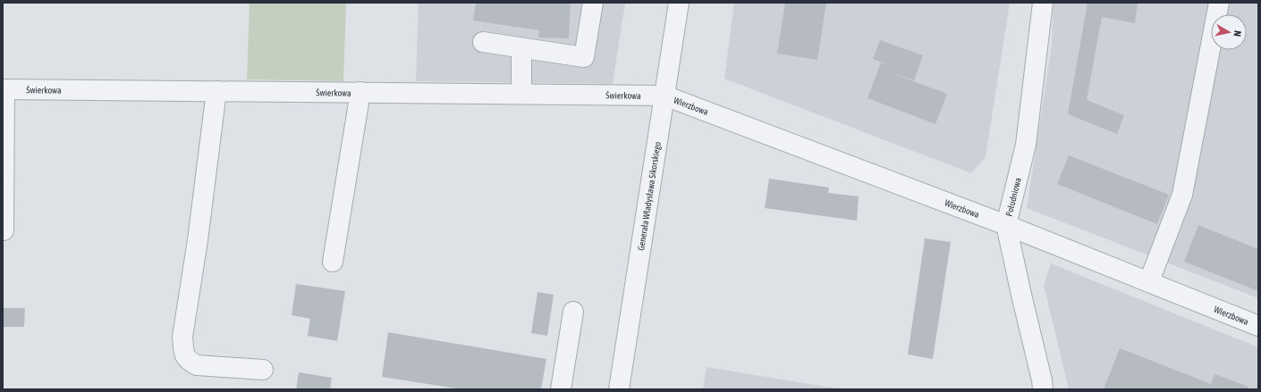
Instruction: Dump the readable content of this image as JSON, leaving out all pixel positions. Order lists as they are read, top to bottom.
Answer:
{
  "streets": {
    "street": [
      "Świerkowa",
      "Wierzbowa",
      "Generała Władysława Sikorskiego",
      "Południowa"
    ]
  },
  "crossings": [
    ["Świerkowa", "Wierzbowa"],
    ["Świerkowa", "Generała Władysława Sikorskiego"],
    ["Wierzbowa", "Generała Władysława Sikorskiego"],
    ["Wierzbowa", "Południowa"]
  ],
  "north": "right"
}
